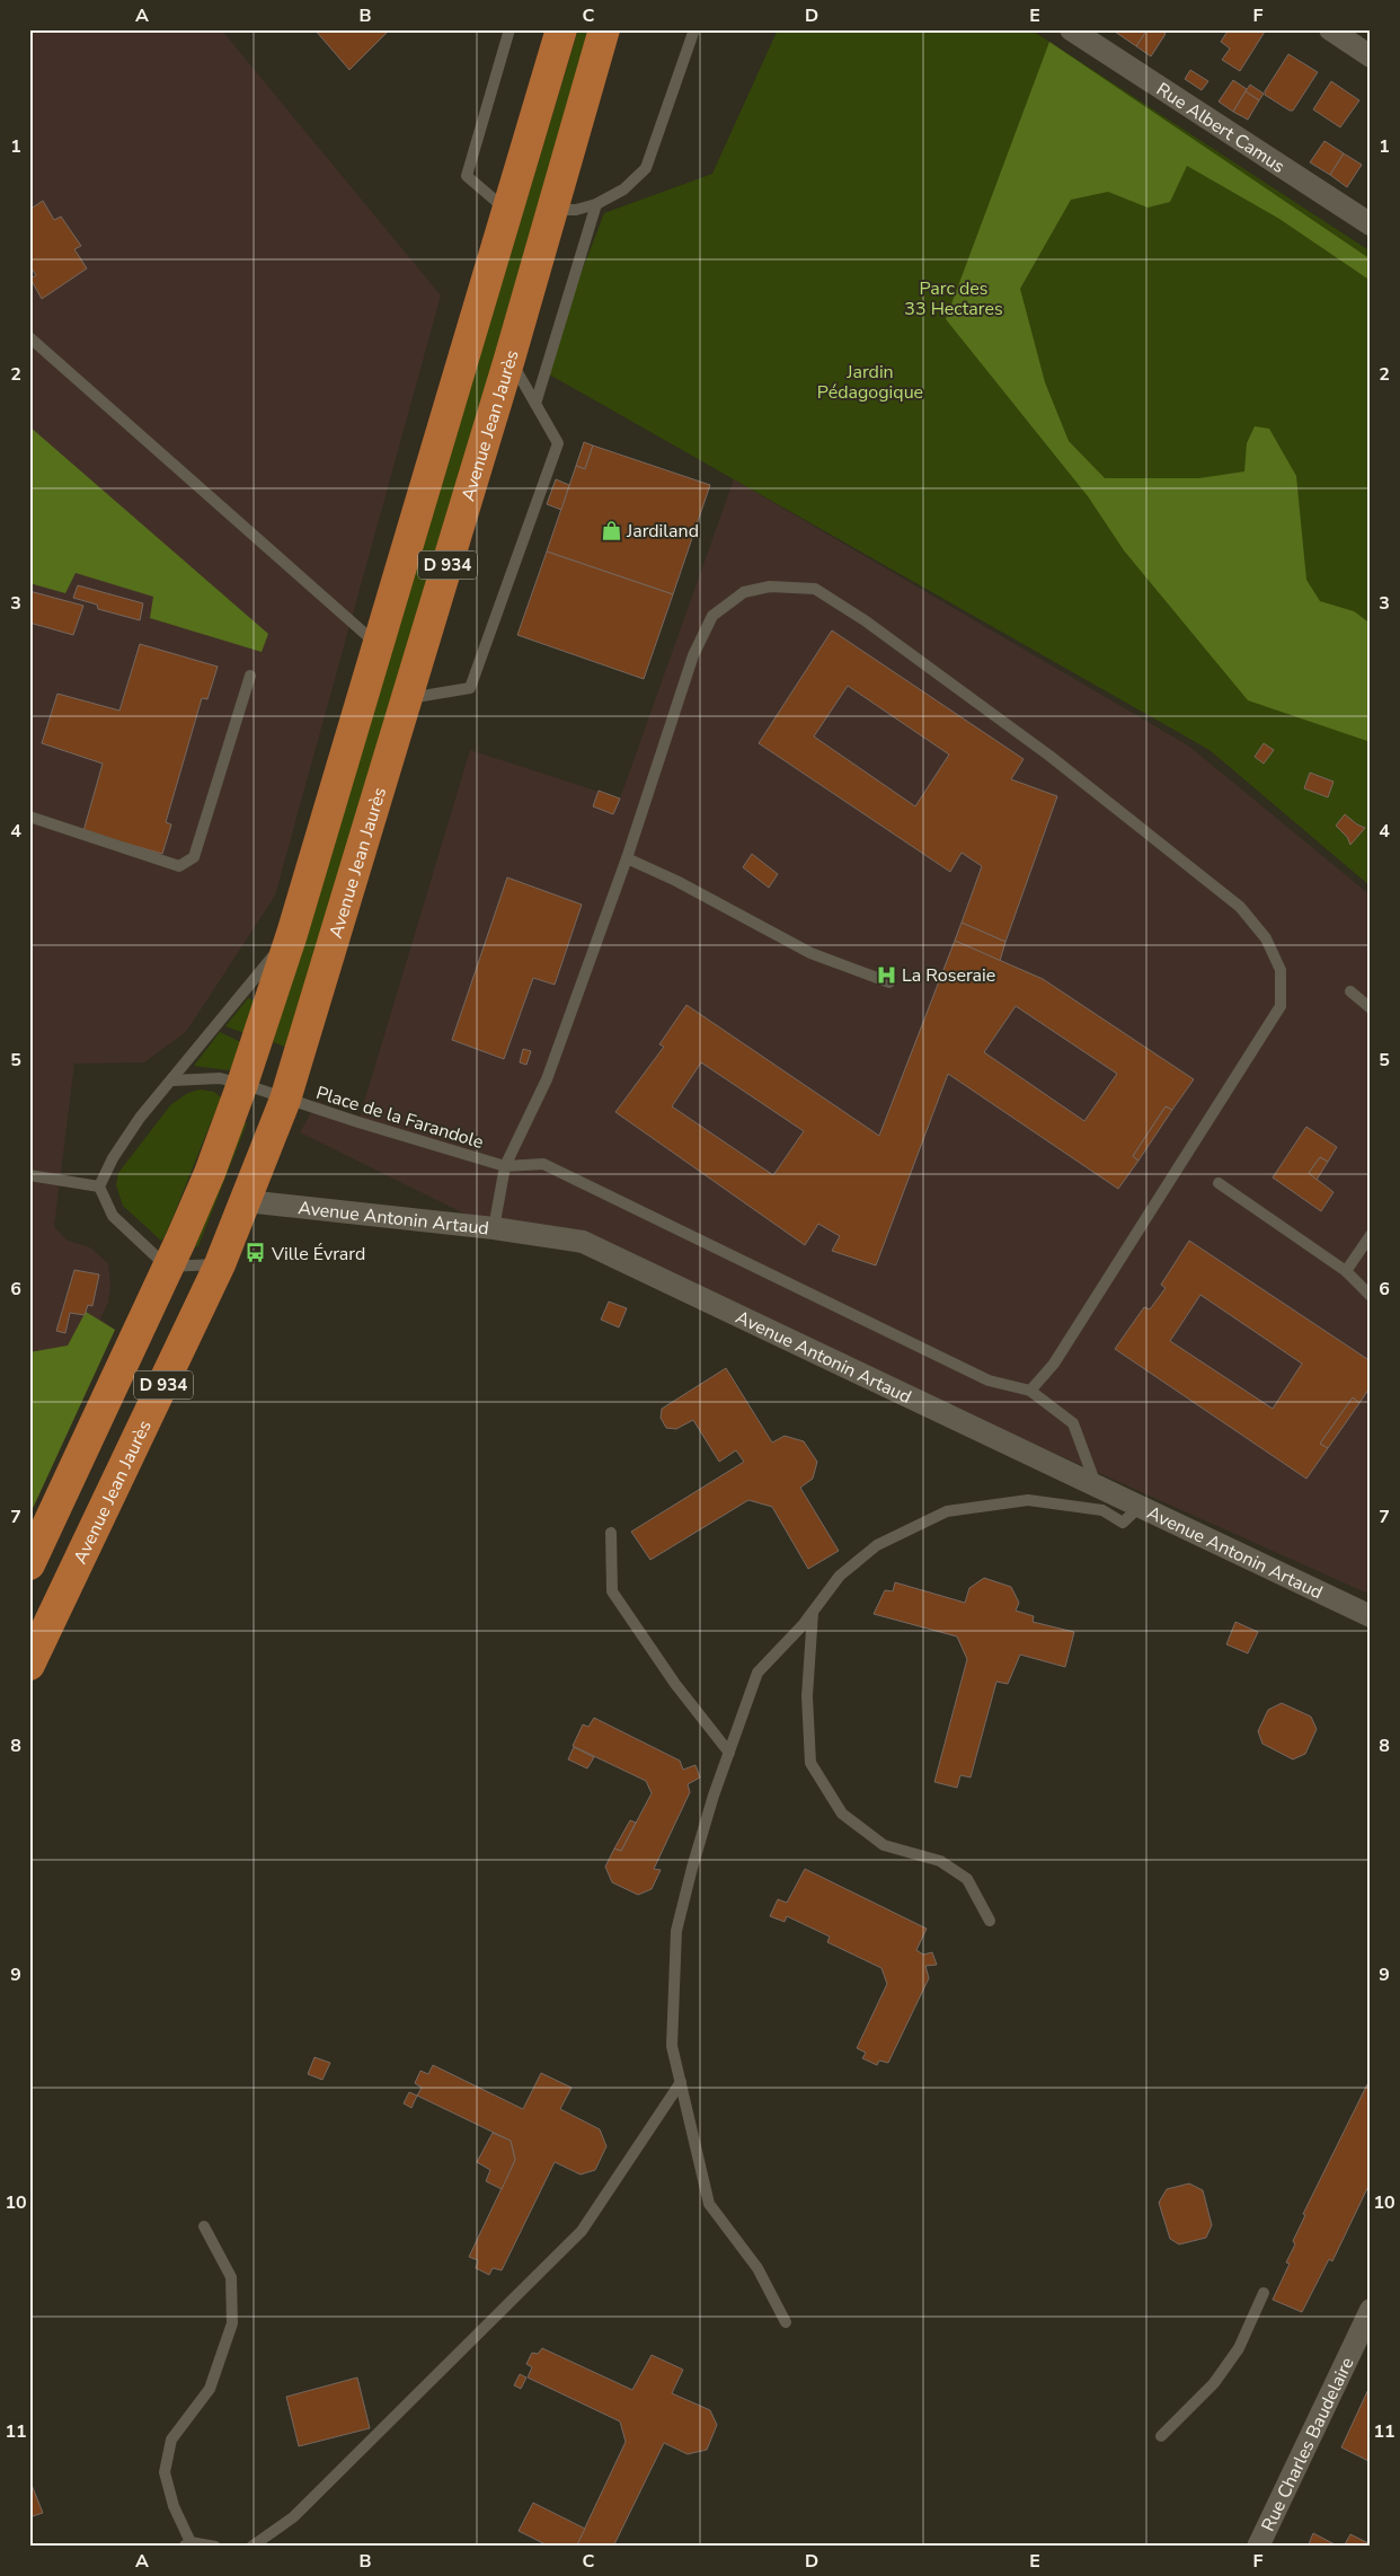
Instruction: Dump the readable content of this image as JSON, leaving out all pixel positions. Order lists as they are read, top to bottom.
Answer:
{
  "streets": {
    "main road": ["Avenue Jean Jaurès", "D 934"],
    "street": ["Rue Albert Camus", "Avenue Antonin Artaud", "Rue Charles Baudelaire"],
    "lane": ["Place de la Farandole"]
  },
  "crossings": [
    ["Avenue Jean Jaurès", "Place de la Farandole"],
    ["Avenue Jean Jaurès", "Avenue Antonin Artaud"],
    ["D 934", "Place de la Farandole"]
  ],
  "parks": ["Parc des 33 Hectares", "Jardin Pédagogique"],
  "places": {
    "shop": ["Jardiland"],
    "hospital": ["La Roseraie"],
    "bus stop": ["Ville Évrard"]
  },
  "grid": {
    "columns": [
      "A",
      "B",
      "C",
      "D",
      "E",
      "F"
    ],
    "rows": [
      "1",
      "2",
      "3",
      "4",
      "5",
      "6",
      "7",
      "8",
      "9",
      "10",
      "11"
    ]
  }
}
